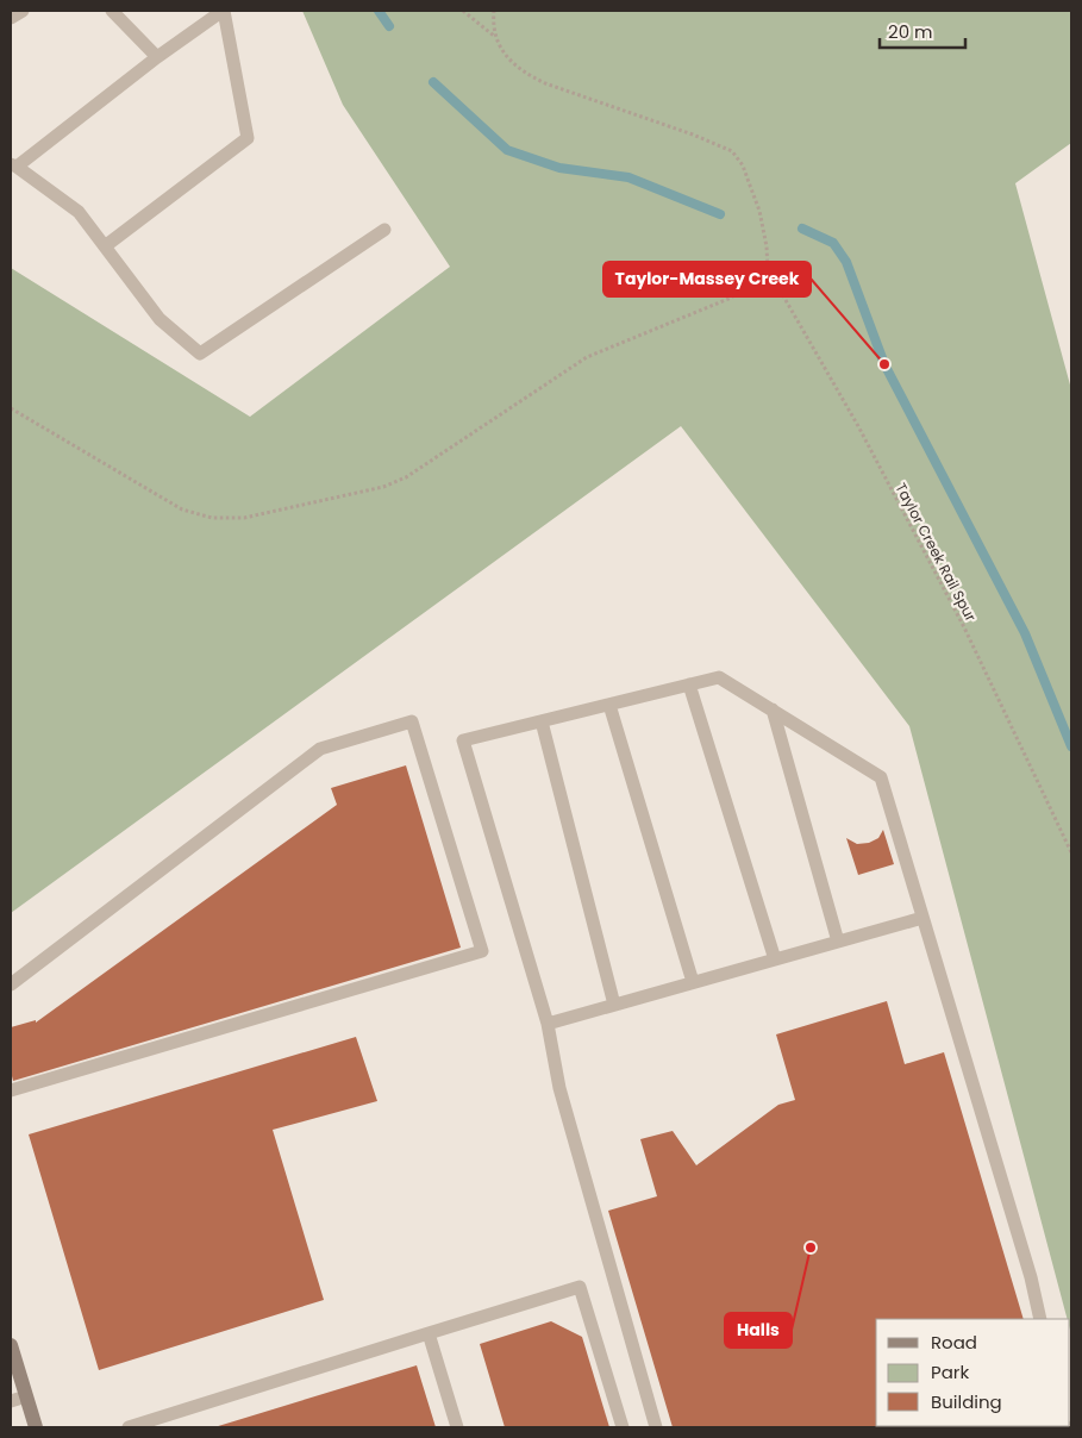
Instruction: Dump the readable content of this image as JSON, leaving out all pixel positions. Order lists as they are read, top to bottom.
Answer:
{
  "streets": {
    "path": ["Taylor Creek Rail Spur"]
  },
  "places": ["Taylor-Massey Creek", "Halls"],
  "legend": ["Road", "Park", "Building"],
  "scale_bar": "20 m"
}
